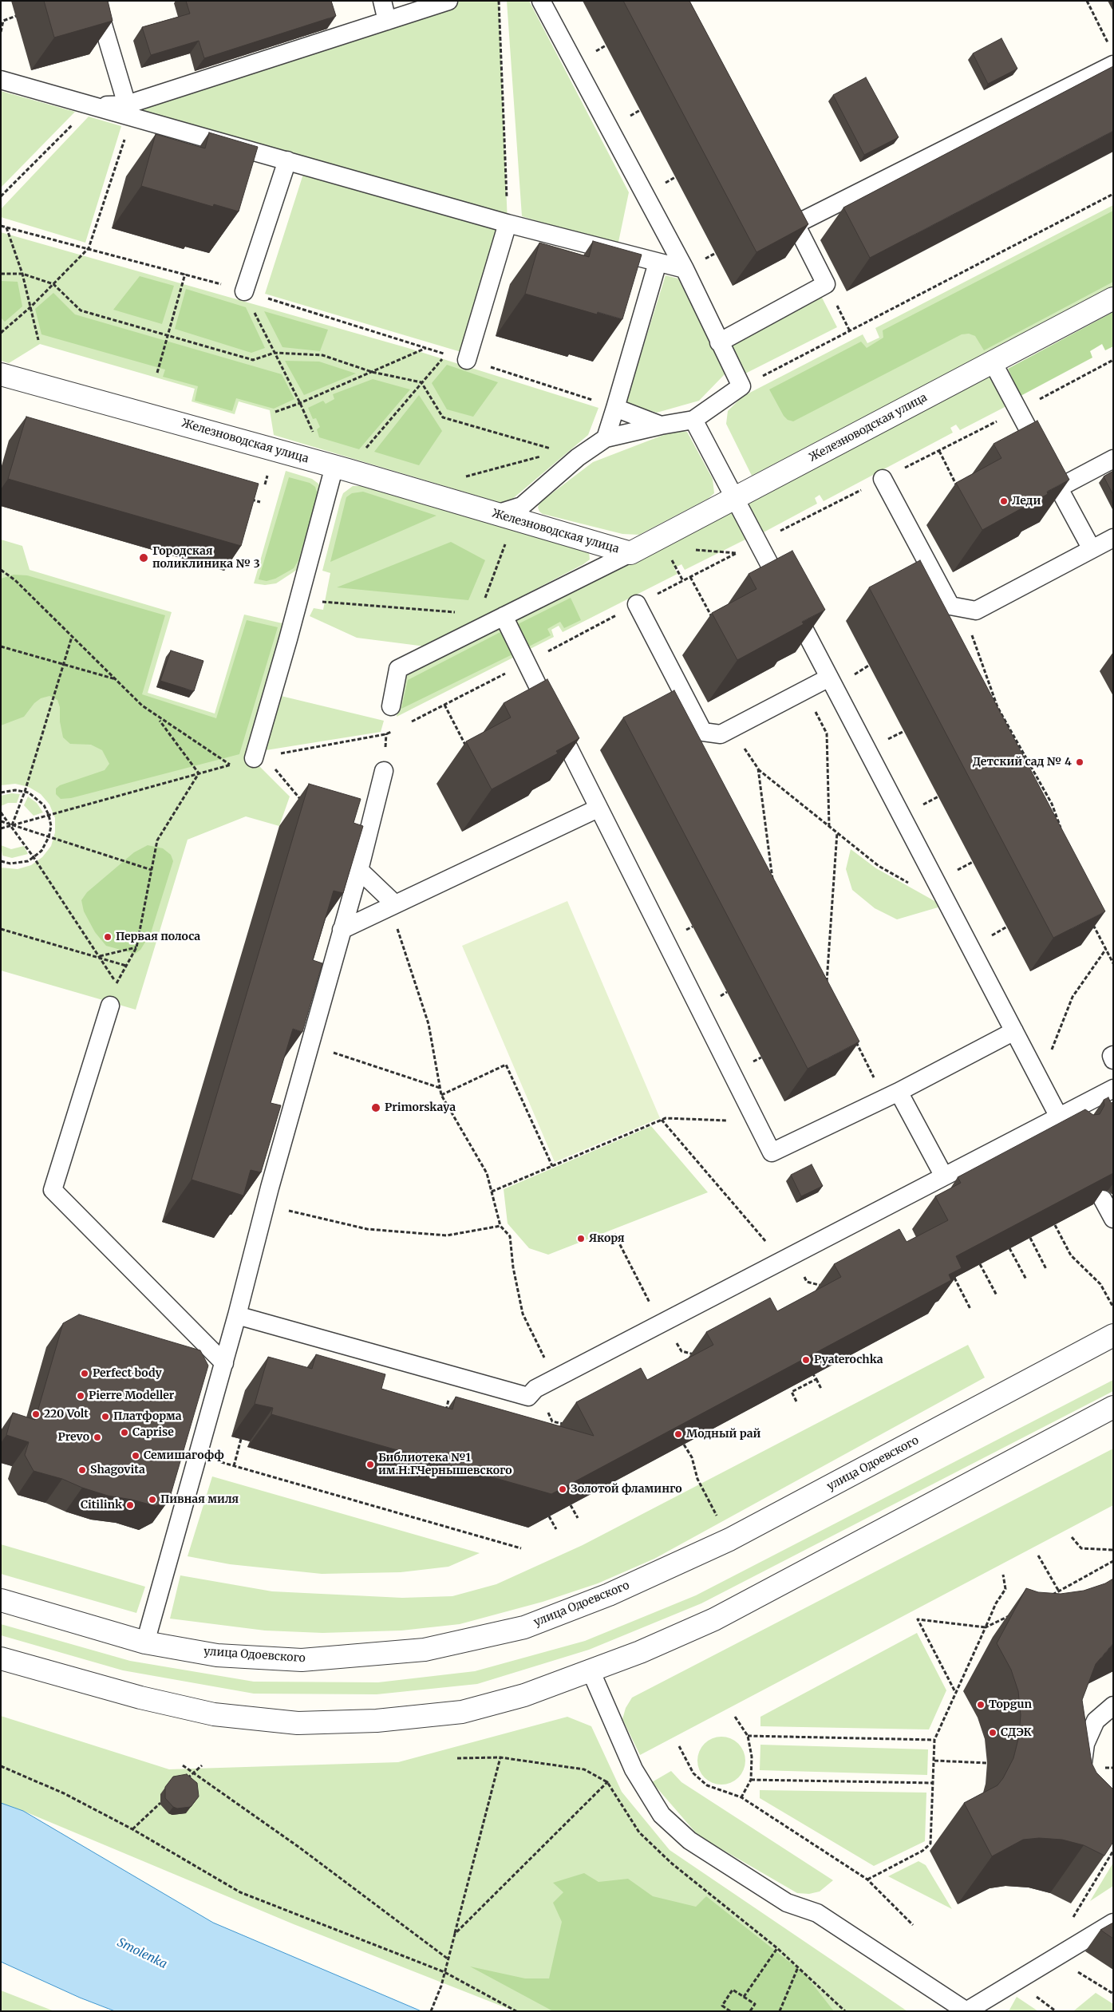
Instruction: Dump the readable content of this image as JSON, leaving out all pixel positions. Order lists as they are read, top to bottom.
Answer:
{
  "streets": {
    "street": ["Железноводская улица", "улица Одоевского"]
  },
  "water": ["Smolenka"],
  "places": [
    "Леди",
    "Городская поликлиника № 3",
    "Детский сад № 4",
    "Первая полоса",
    "Primorskaya",
    "Якоря",
    "Pyaterochka",
    "Perfect body",
    "Pierre Modeller",
    "220 Volt",
    "Платформа",
    "Caprise",
    "Модный рай",
    "Prevo",
    "Семишагофф",
    "Библиотека №1 им.Н.Г.Чернышевского",
    "Shagovita",
    "Золотой фламинго",
    "Пивная миля",
    "Citilink",
    "Topgun",
    "СДЭК"
  ]
}
